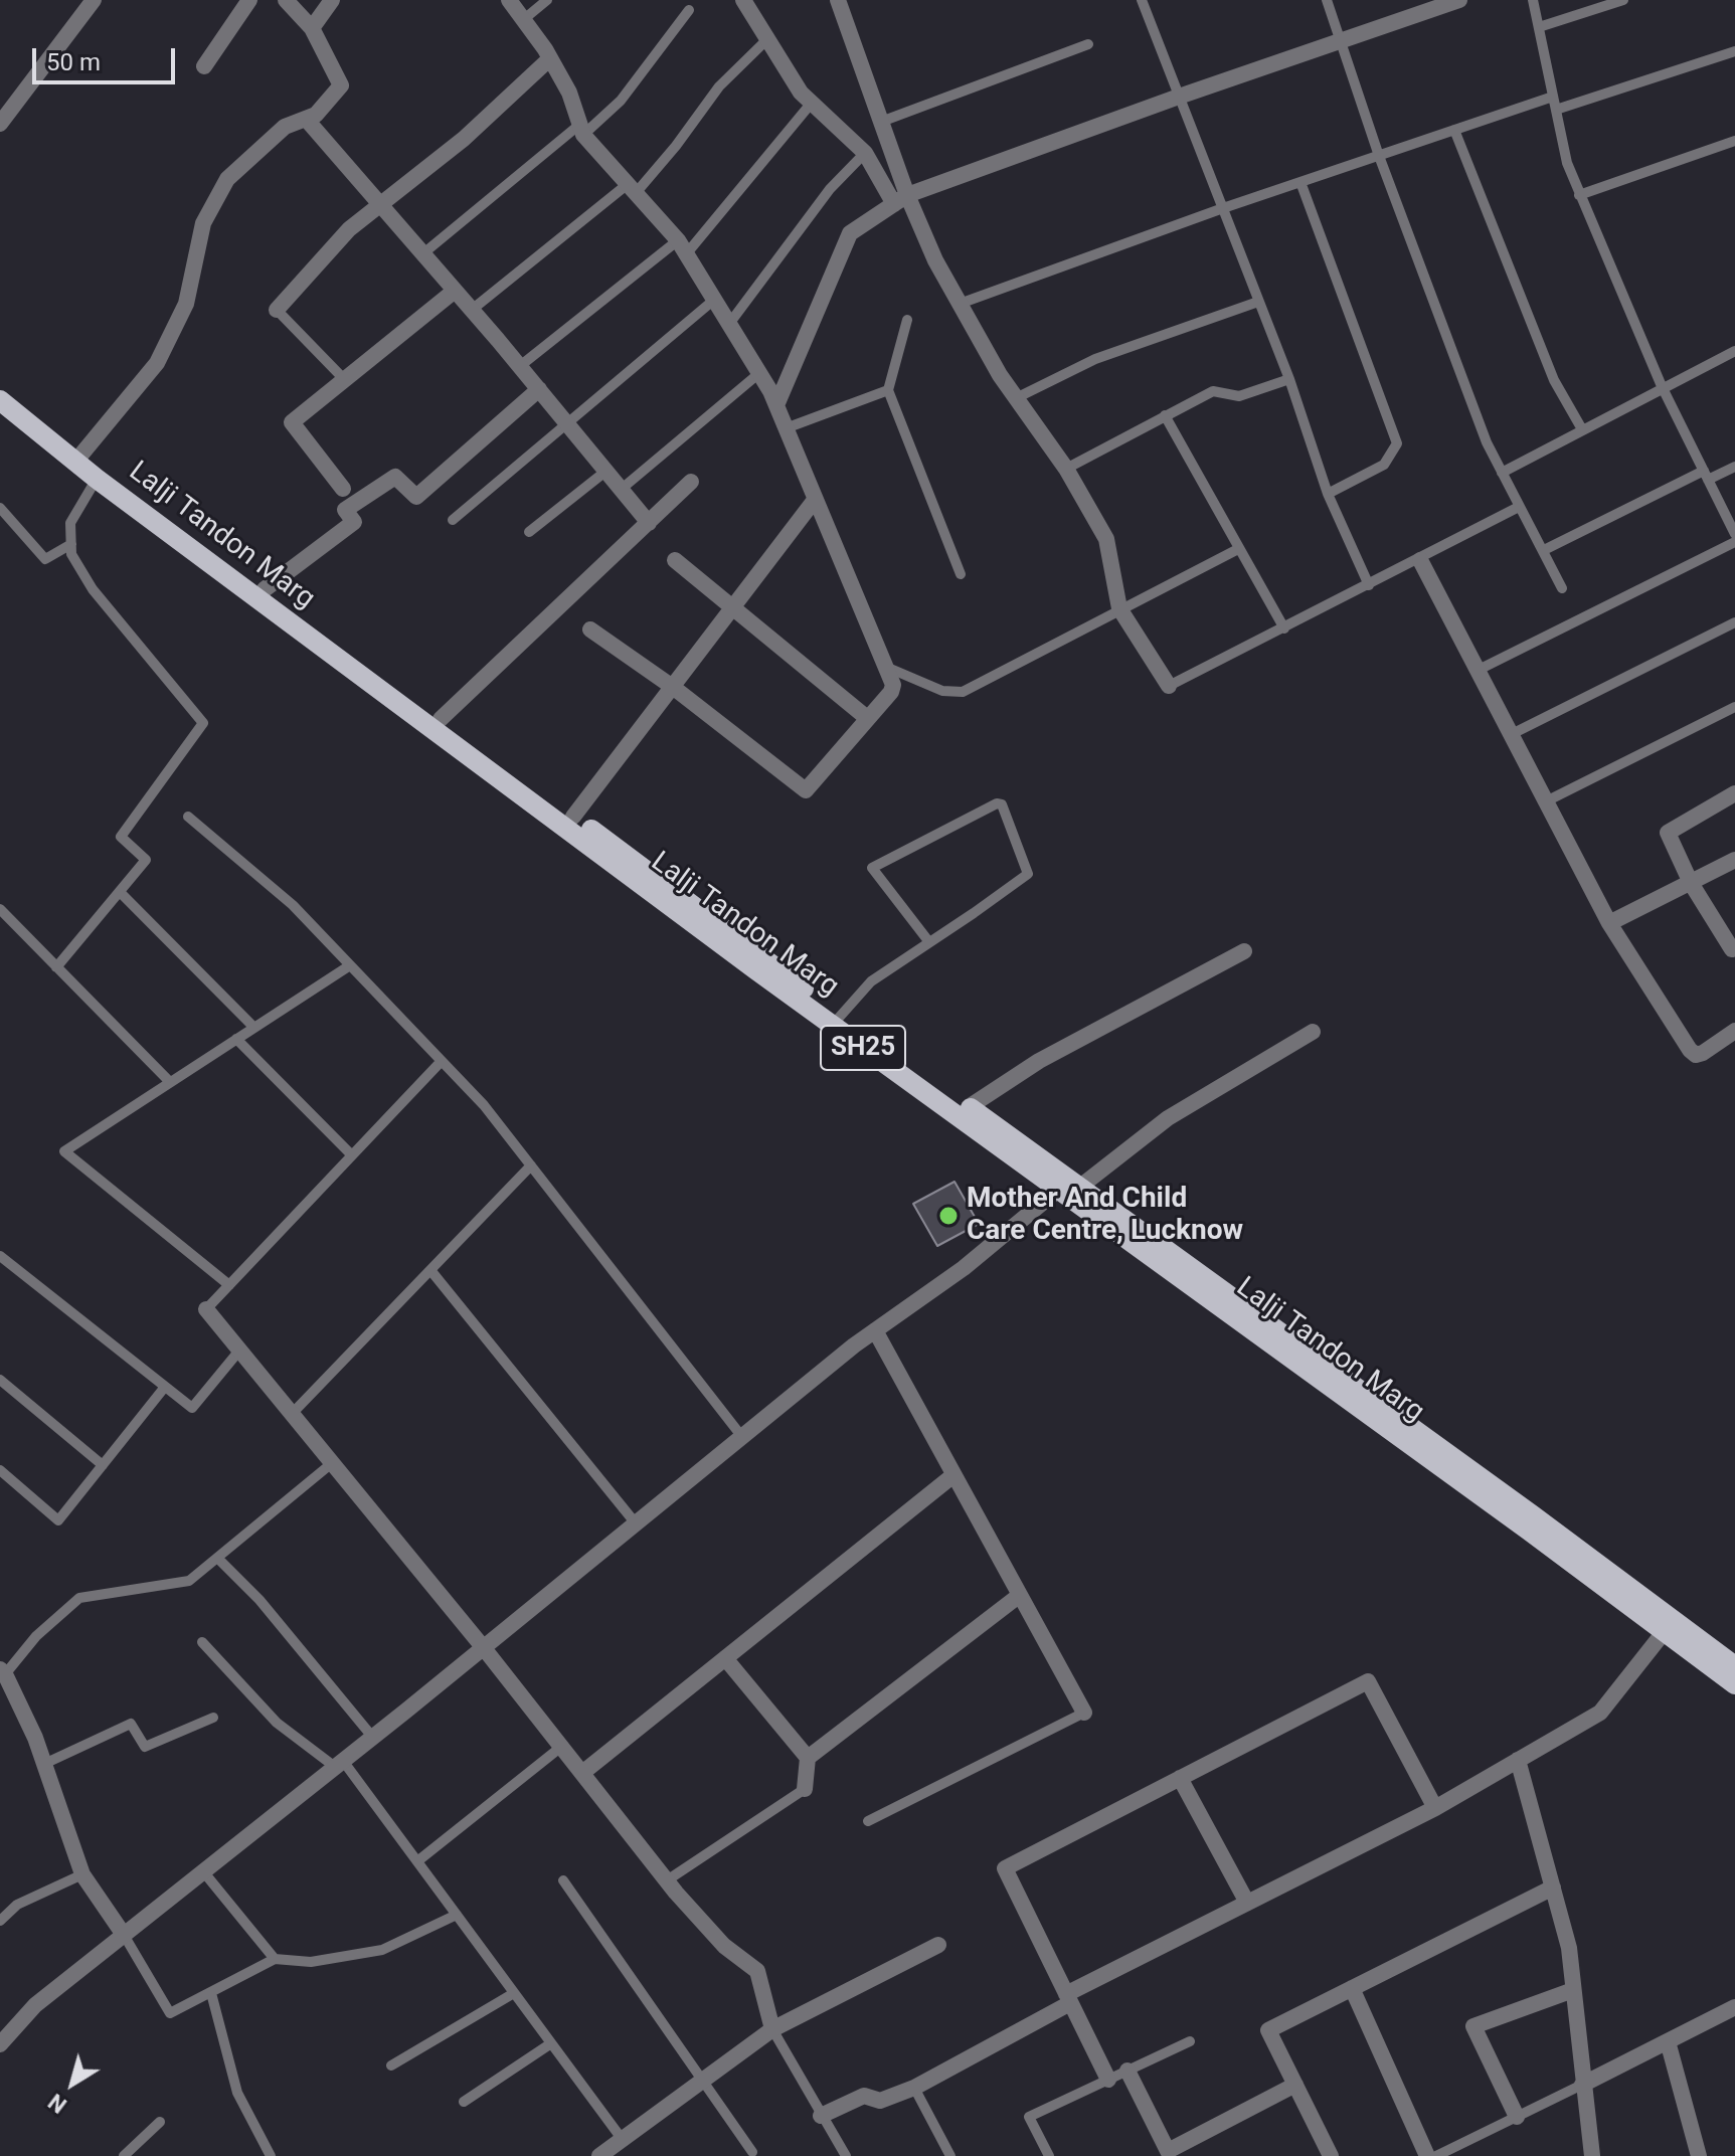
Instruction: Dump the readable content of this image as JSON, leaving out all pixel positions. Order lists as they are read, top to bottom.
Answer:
{
  "streets": {
    "main road": ["Lalji Tandon Marg", "SH25"]
  },
  "places": ["Mother And Child Care Centre, Lucknow"],
  "scale_bar": "50 m",
  "north": "bottom left"
}
